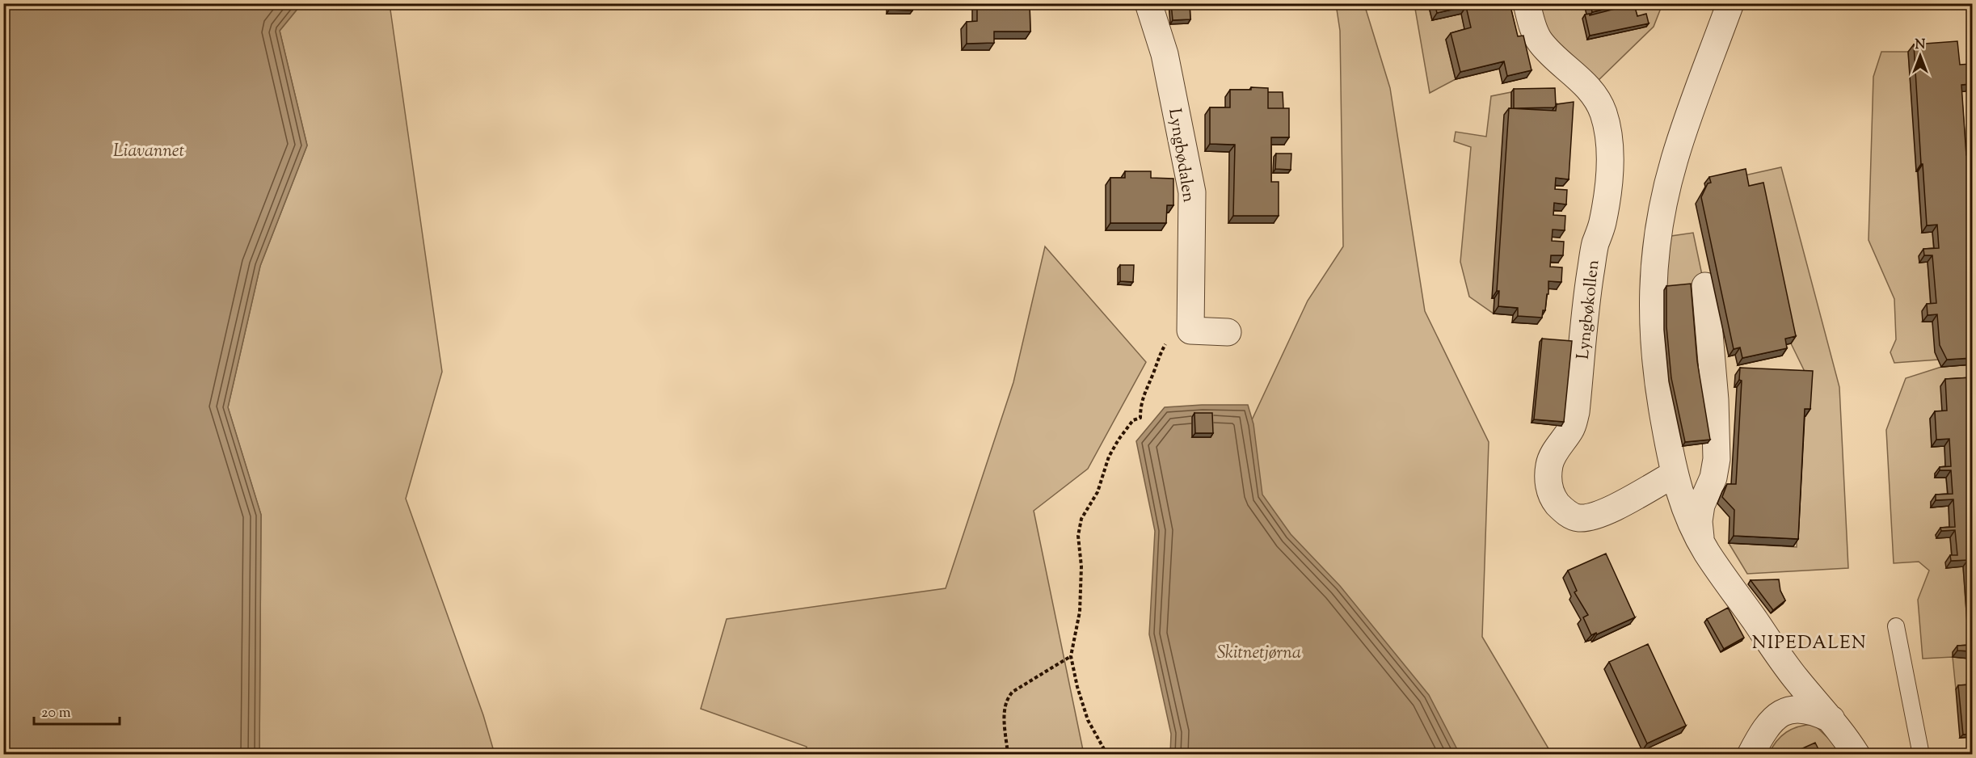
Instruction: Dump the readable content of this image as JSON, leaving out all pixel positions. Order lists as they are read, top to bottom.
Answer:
{
  "streets": {
    "street": ["Lyngbødalen", "Lyngbøkollen"]
  },
  "districts": ["NIPEDALEN"],
  "water": ["Liavannet", "Skitnetjørna"],
  "scale_bar": "20 m",
  "north": "top"
}
